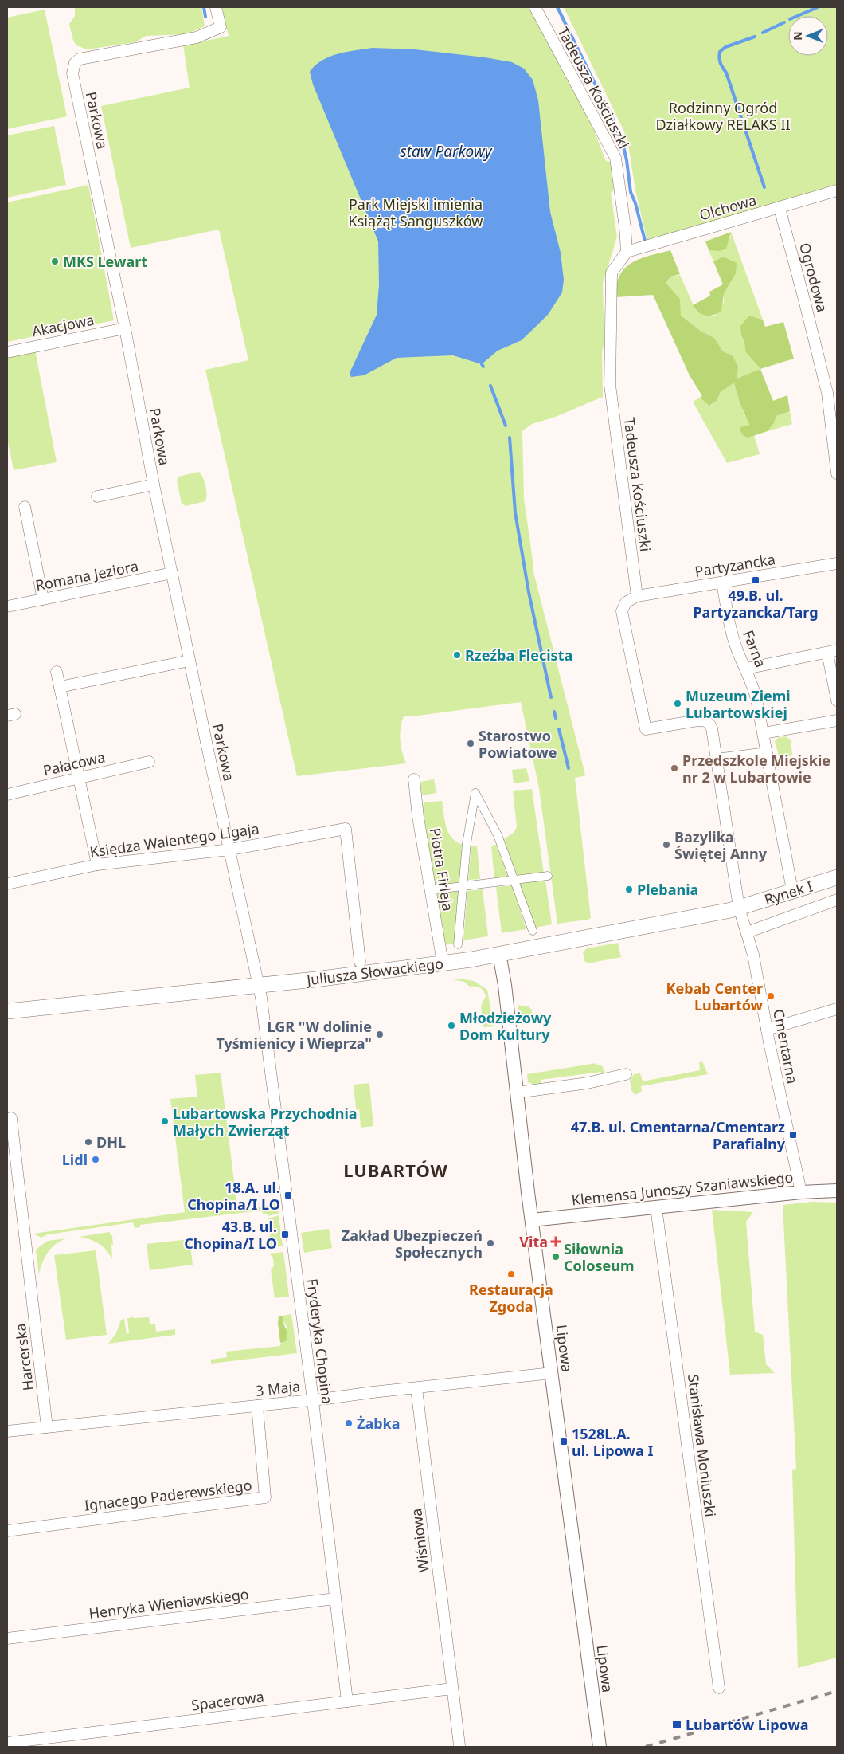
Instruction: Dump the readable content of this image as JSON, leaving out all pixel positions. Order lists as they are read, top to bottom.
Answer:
{
  "streets": {
    "main road": ["Rynek I", "Juliusza Słowackiego"],
    "street": [
      "Tadeusza Kościuszki",
      "Parkowa",
      "Olchowa",
      "Ogrodowa",
      "Akacjowa",
      "Partyzancka",
      "Romana Jeziora",
      "Farna",
      "Pałacowa",
      "Księdza Walentego Ligaja",
      "Piotra Firleja",
      "Cmentarna",
      "Klemensa Junoszy Szaniawskiego",
      "Fryderyka Chopina",
      "Lipowa",
      "Harcerska",
      "3 Maja",
      "Stanisława Moniuszki",
      "Ignacego Paderewskiego",
      "Wiśniowa",
      "Henryka Wieniawskiego",
      "Spacerowa"
    ]
  },
  "crossings": [
    ["Tadeusza Kościuszki", "Olchowa"],
    ["Tadeusza Kościuszki", "Partyzancka"],
    ["Parkowa", "Akacjowa"],
    ["Parkowa", "Romana Jeziora"],
    ["Parkowa", "Księdza Walentego Ligaja"],
    ["Parkowa", "Juliusza Słowackiego"],
    ["Parkowa", "Fryderyka Chopina"],
    ["Olchowa", "Ogrodowa"],
    ["Partyzancka", "Farna"],
    ["Farna", "Rynek I"],
    ["Piotra Firleja", "Juliusza Słowackiego"],
    ["Rynek I", "Juliusza Słowackiego"],
    ["Rynek I", "Cmentarna"],
    ["Juliusza Słowackiego", "Cmentarna"],
    ["Juliusza Słowackiego", "Fryderyka Chopina"],
    ["Juliusza Słowackiego", "Lipowa"],
    ["Cmentarna", "Klemensa Junoszy Szaniawskiego"],
    ["Klemensa Junoszy Szaniawskiego", "Lipowa"],
    ["Klemensa Junoszy Szaniawskiego", "Stanisława Moniuszki"],
    ["Fryderyka Chopina", "3 Maja"],
    ["Fryderyka Chopina", "Henryka Wieniawskiego"],
    ["Fryderyka Chopina", "Spacerowa"],
    ["Lipowa", "3 Maja"],
    ["Harcerska", "3 Maja"],
    ["3 Maja", "Ignacego Paderewskiego"],
    ["3 Maja", "Wiśniowa"],
    ["Wiśniowa", "Spacerowa"]
  ],
  "districts": ["LUBARTÓW"],
  "water": ["staw Parkowy"],
  "parks": ["Rodzinny Ogród Działkowy RELAKS II", "Park Miejski imienia Książąt Sanguszków"],
  "places": {
    "other": [
      "MKS Lewart",
      "Rzeźba Flecista",
      "Muzeum Ziemi Lubartowskiej",
      "Starostwo Powiatowe",
      "Przedszkole Miejskie nr 2 w Lubartowie",
      "Bazylika Świętej Anny",
      "Plebania",
      "Kebab Center Lubartów",
      "Młodzieżowy Dom Kultury",
      "LGR \"W dolinie Tyśmienicy i Wieprza\"",
      "Lubartowska Przychodnia Małych Zwierząt",
      "DHL",
      "Lidl",
      "Zakład Ubezpieczeń Społecznych",
      "Siłownia Coloseum",
      "Restauracja Zgoda",
      "Żabka"
    ],
    "transit": [
      "49.B. ul. Partyzancka/Targ",
      "47.B. ul. Cmentarna/Cmentarz Parafialny",
      "18.A. ul. Chopina/I LO",
      "43.B. ul. Chopina/I LO",
      "1528L.A. ul. Lipowa I",
      "Lubartów Lipowa"
    ],
    "health": ["Vita"]
  },
  "north": "left"
}
